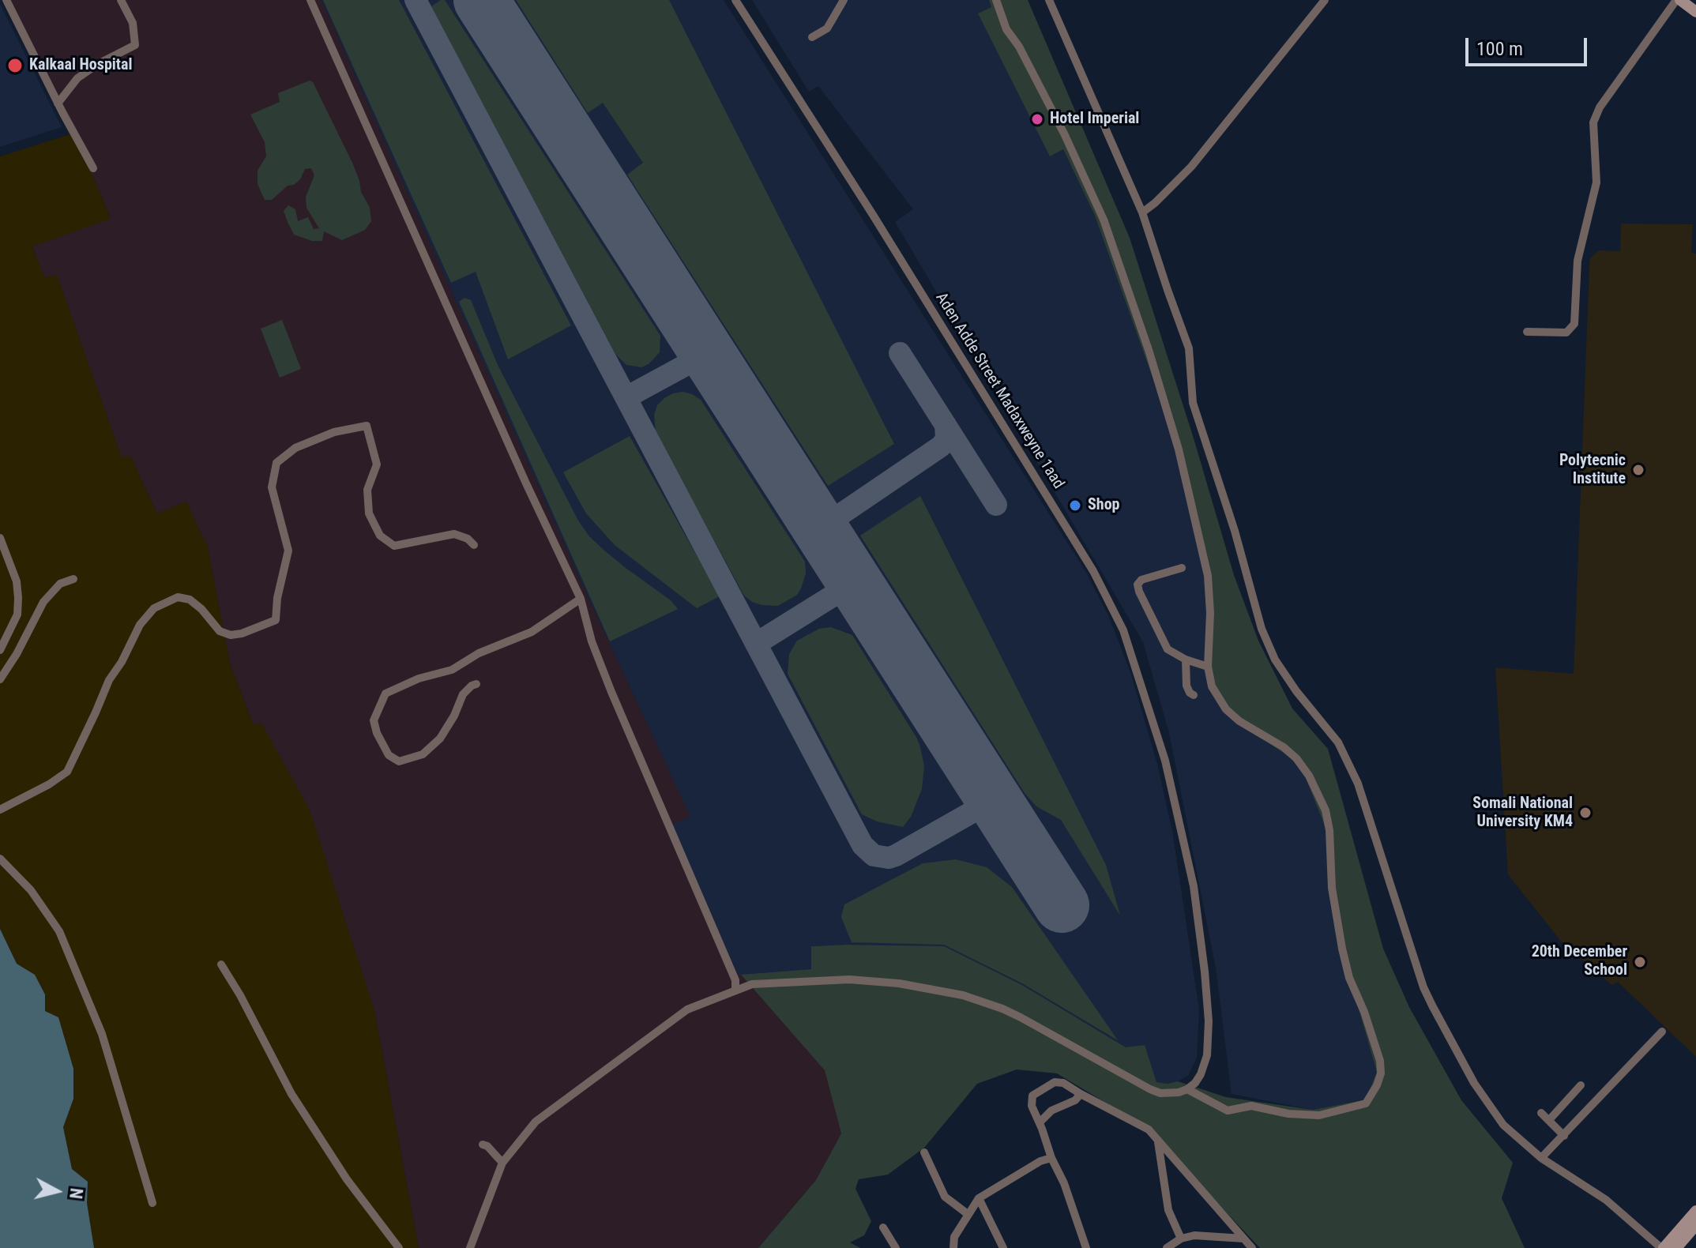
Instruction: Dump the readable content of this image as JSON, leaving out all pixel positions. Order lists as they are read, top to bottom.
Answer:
{
  "streets": {
    "street": ["Aden Adde Street Madaxweyne 1aad"]
  },
  "places": [
    "Kalkaal Hospital",
    "Hotel Imperial",
    "Polytecnic Institute",
    "Shop",
    "Somali National University KM4",
    "20th December School"
  ],
  "scale_bar": "100 m",
  "north": "right"
}
